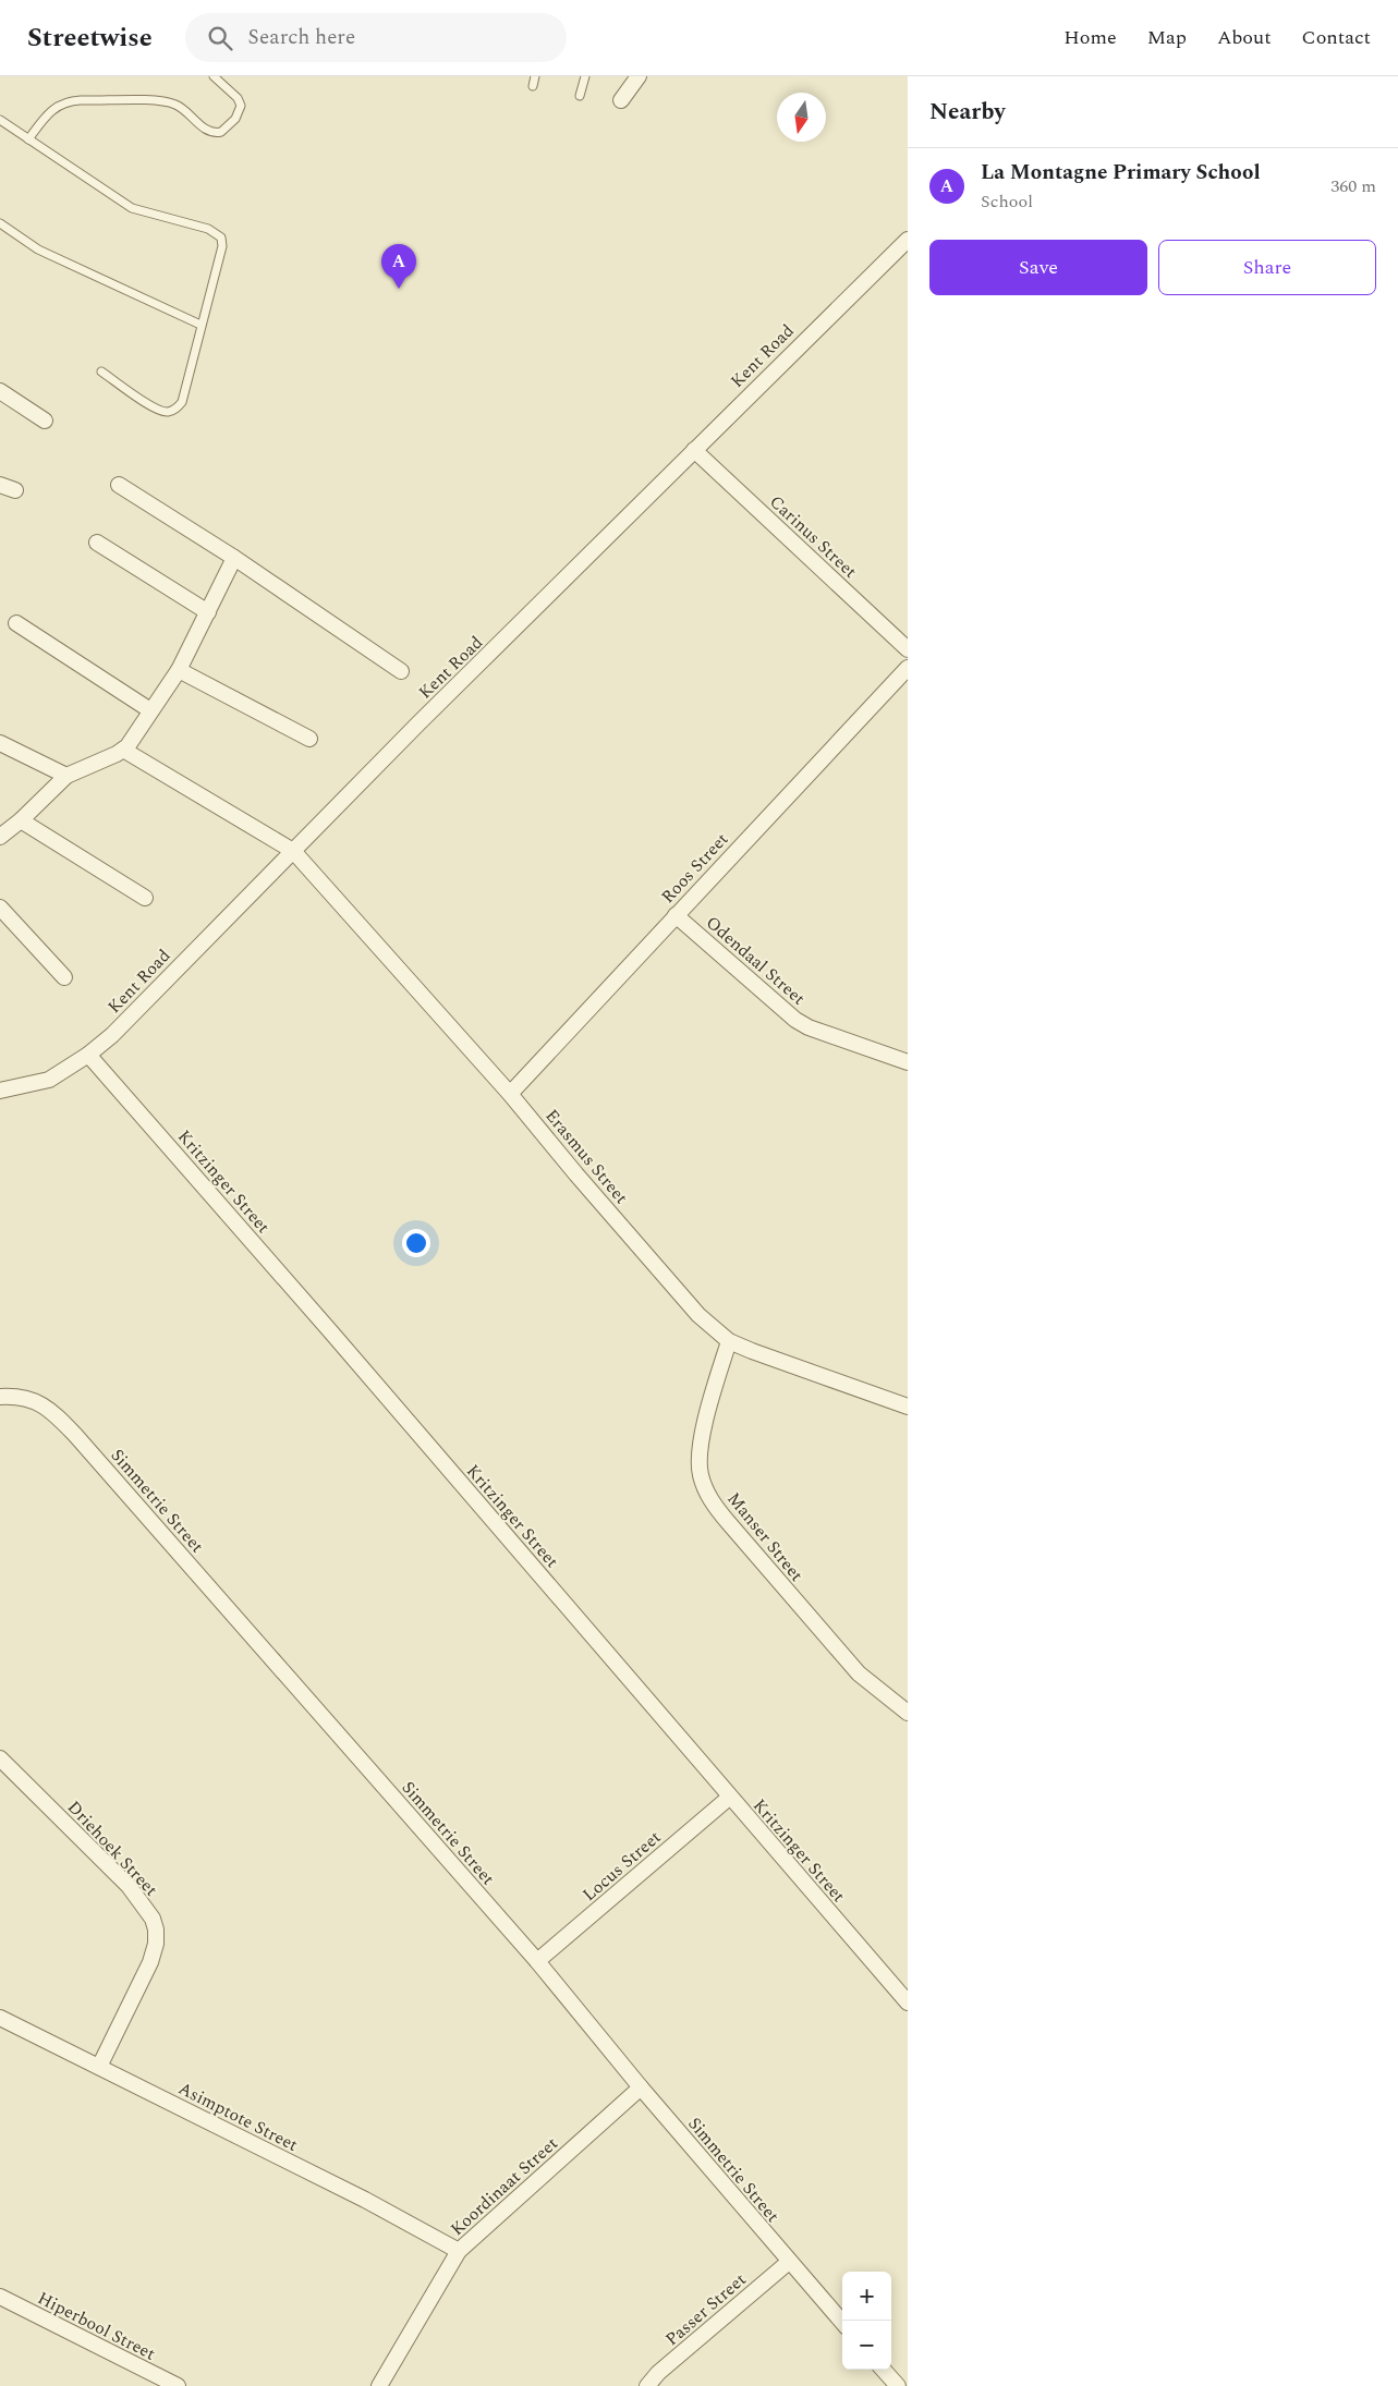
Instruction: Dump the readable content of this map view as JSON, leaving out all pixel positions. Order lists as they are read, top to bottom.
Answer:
{
  "streets": {
    "street": [
      "Kent Road",
      "Carinus Street",
      "Roos Street",
      "Odendaal Street",
      "Erasmus Street",
      "Kritzinger Street",
      "Simmetrie Street",
      "Manser Street",
      "Driehoek Street",
      "Locus Street",
      "Asimptote Street",
      "Koordinaat Street",
      "Passer Street",
      "Hiperbool Street"
    ]
  },
  "crossings": [
    ["Kent Road", "Carinus Street"],
    ["Kent Road", "Erasmus Street"],
    ["Kent Road", "Kritzinger Street"],
    ["Roos Street", "Odendaal Street"],
    ["Roos Street", "Erasmus Street"],
    ["Erasmus Street", "Manser Street"],
    ["Kritzinger Street", "Locus Street"],
    ["Simmetrie Street", "Locus Street"],
    ["Simmetrie Street", "Koordinaat Street"],
    ["Simmetrie Street", "Passer Street"],
    ["Driehoek Street", "Asimptote Street"],
    ["Asimptote Street", "Koordinaat Street"]
  ],
  "north": "bottom",
  "page": {
    "header": "Streetwise",
    "search": "Search here",
    "nav": [
      "Home",
      "Map",
      "About",
      "Contact"
    ],
    "heading": "Nearby",
    "list": [
      {
        "mark": "A",
        "name": "La Montagne Primary School",
        "note": "School",
        "value": "360 m"
      }
    ],
    "buttons": ["Save", "Share"],
    "pins": "A",
    "map_buttons": ["+", "−"]
  }
}
